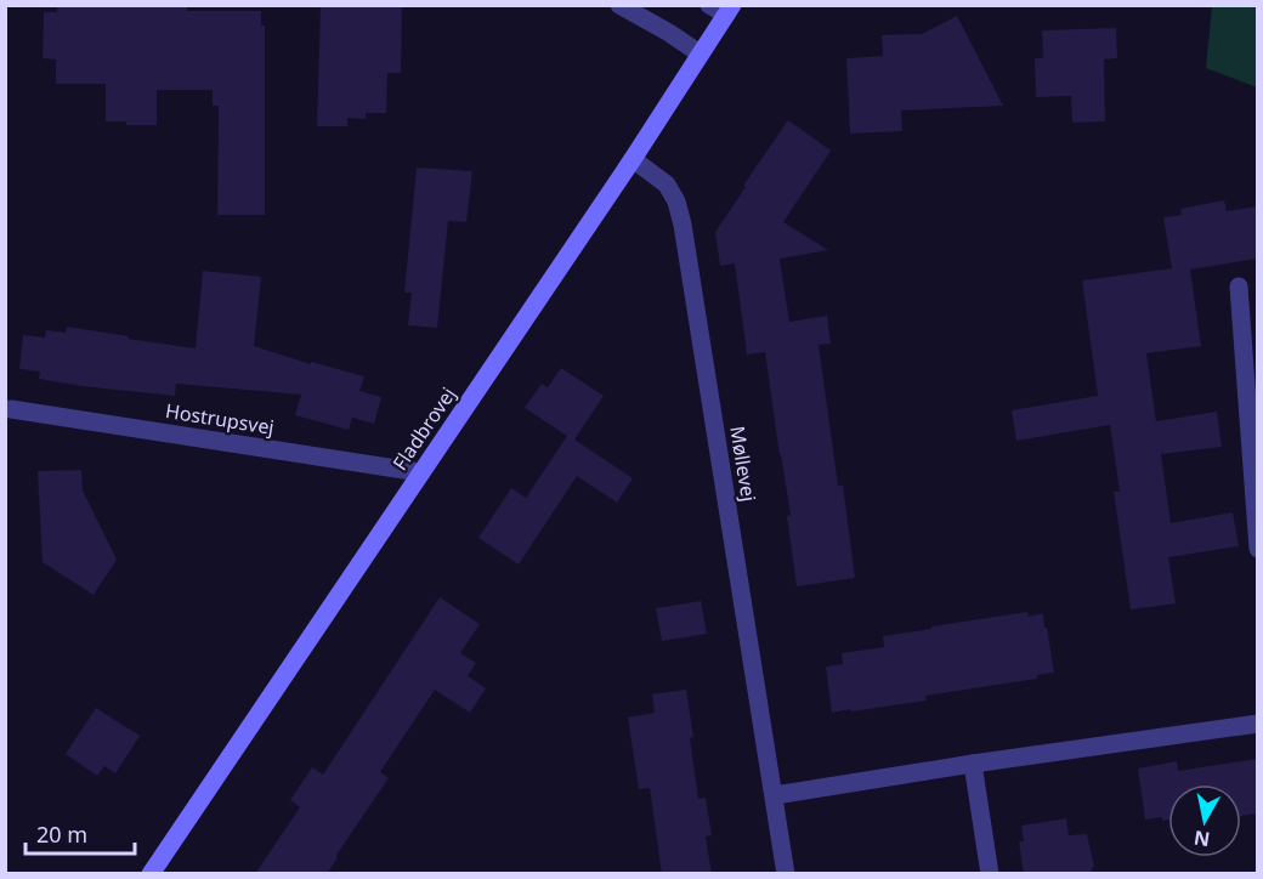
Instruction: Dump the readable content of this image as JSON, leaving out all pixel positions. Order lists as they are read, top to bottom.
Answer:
{
  "streets": {
    "main road": ["Fladbrovej"],
    "street": ["Hostrupsvej", "Møllevej"]
  },
  "crossings": [
    ["Hostrupsvej", "Fladbrovej"],
    ["Fladbrovej", "Møllevej"]
  ],
  "scale_bar": "20 m",
  "north": "bottom"
}
